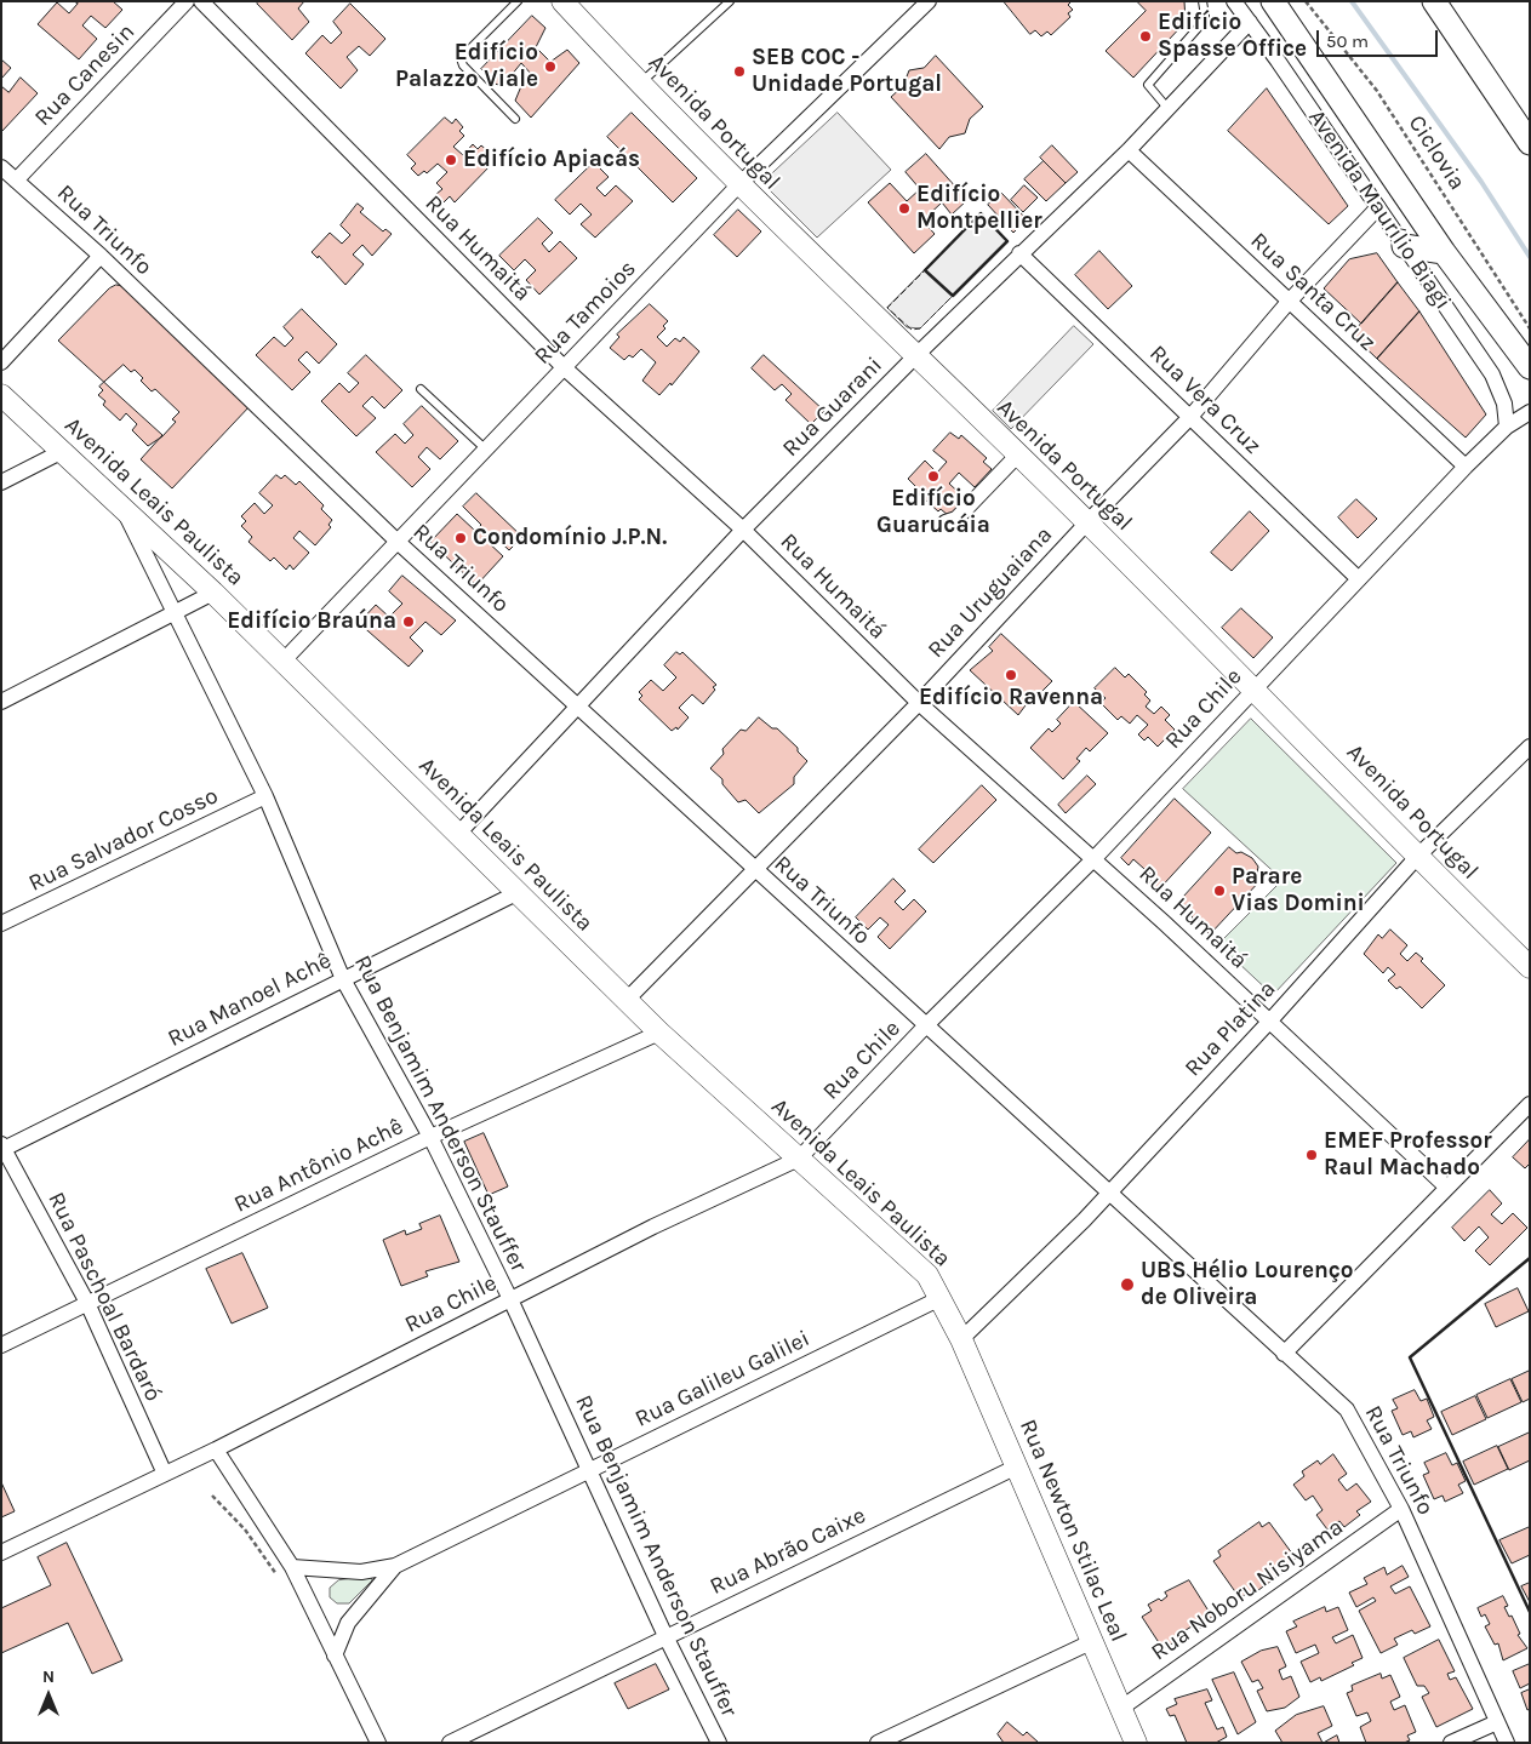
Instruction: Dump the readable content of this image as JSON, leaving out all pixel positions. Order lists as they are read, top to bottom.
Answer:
{
  "streets": {
    "main road": ["Avenida Maurílio Biagi"],
    "street": [
      "Rua Canesin",
      "Avenida Portugal",
      "Rua Triunfo",
      "Rua Humaitá",
      "Rua Santa Cruz",
      "Rua Tamoios",
      "Rua Vera Cruz",
      "Rua Guarani",
      "Avenida Leais Paulista",
      "Rua Uruguaiana",
      "Rua Chile",
      "Rua Salvador Cosso",
      "Rua Manoel Achê",
      "Rua Platina",
      "Rua Benjamim Anderson Stauffer",
      "Rua Antônio Achê",
      "Rua Paschoal Bardaró",
      "Rua Galileu Galilei",
      "Rua Newton Stilac Leal",
      "Rua Abrão Caixe",
      "Rua Noboru Nisiyama"
    ],
    "path": ["Ciclovia"]
  },
  "crossings": [
    ["Rua Canesin", "Rua Triunfo"],
    ["Avenida Portugal", "Rua Tamoios"],
    ["Avenida Portugal", "Rua Guarani"],
    ["Avenida Portugal", "Rua Uruguaiana"],
    ["Avenida Portugal", "Rua Chile"],
    ["Avenida Portugal", "Rua Platina"],
    ["Avenida Maurílio Biagi", "Rua Guarani"],
    ["Avenida Maurílio Biagi", "Rua Uruguaiana"],
    ["Avenida Maurílio Biagi", "Rua Chile"],
    ["Rua Triunfo", "Rua Tamoios"],
    ["Rua Triunfo", "Rua Guarani"],
    ["Rua Triunfo", "Rua Uruguaiana"],
    ["Rua Triunfo", "Rua Chile"],
    ["Rua Triunfo", "Rua Platina"],
    ["Rua Triunfo", "Rua Noboru Nisiyama"],
    ["Rua Humaitá", "Rua Tamoios"],
    ["Rua Humaitá", "Rua Guarani"],
    ["Rua Humaitá", "Rua Uruguaiana"],
    ["Rua Humaitá", "Rua Chile"],
    ["Rua Humaitá", "Rua Platina"],
    ["Rua Santa Cruz", "Rua Guarani"],
    ["Rua Santa Cruz", "Rua Uruguaiana"],
    ["Rua Santa Cruz", "Rua Chile"],
    ["Rua Tamoios", "Avenida Leais Paulista"],
    ["Rua Vera Cruz", "Rua Guarani"],
    ["Rua Vera Cruz", "Rua Uruguaiana"],
    ["Rua Vera Cruz", "Rua Chile"],
    ["Rua Guarani", "Avenida Leais Paulista"],
    ["Avenida Leais Paulista", "Rua Uruguaiana"],
    ["Avenida Leais Paulista", "Rua Chile"],
    ["Avenida Leais Paulista", "Rua Manoel Achê"],
    ["Avenida Leais Paulista", "Rua Platina"],
    ["Avenida Leais Paulista", "Rua Benjamim Anderson Stauffer"],
    ["Avenida Leais Paulista", "Rua Antônio Achê"],
    ["Avenida Leais Paulista", "Rua Galileu Galilei"],
    ["Avenida Leais Paulista", "Rua Newton Stilac Leal"],
    ["Rua Chile", "Rua Benjamim Anderson Stauffer"],
    ["Rua Chile", "Rua Paschoal Bardaró"],
    ["Rua Salvador Cosso", "Rua Benjamim Anderson Stauffer"],
    ["Rua Manoel Achê", "Rua Benjamim Anderson Stauffer"],
    ["Rua Manoel Achê", "Rua Paschoal Bardaró"],
    ["Rua Platina", "Rua Newton Stilac Leal"],
    ["Rua Benjamim Anderson Stauffer", "Rua Antônio Achê"],
    ["Rua Benjamim Anderson Stauffer", "Rua Galileu Galilei"],
    ["Rua Benjamim Anderson Stauffer", "Rua Abrão Caixe"],
    ["Rua Antônio Achê", "Rua Paschoal Bardaró"],
    ["Rua Newton Stilac Leal", "Rua Abrão Caixe"],
    ["Rua Newton Stilac Leal", "Rua Noboru Nisiyama"]
  ],
  "places": [
    "Edifício Spasse Office",
    "Edifício Palazzo Viale",
    "SEB COC - Unidade Portugal",
    "Edifício Apiacás",
    "Edifício Montpellier",
    "Edifício Guarucáia",
    "Condomínio J.P.N.",
    "Edifício Braúna",
    "Edifício Ravenna",
    "Parare Vias Domini",
    "EMEF Professor Raul Machado",
    "UBS Hélio Lourenço de Oliveira"
  ],
  "scale_bar": "50 m",
  "north": "top"
}
